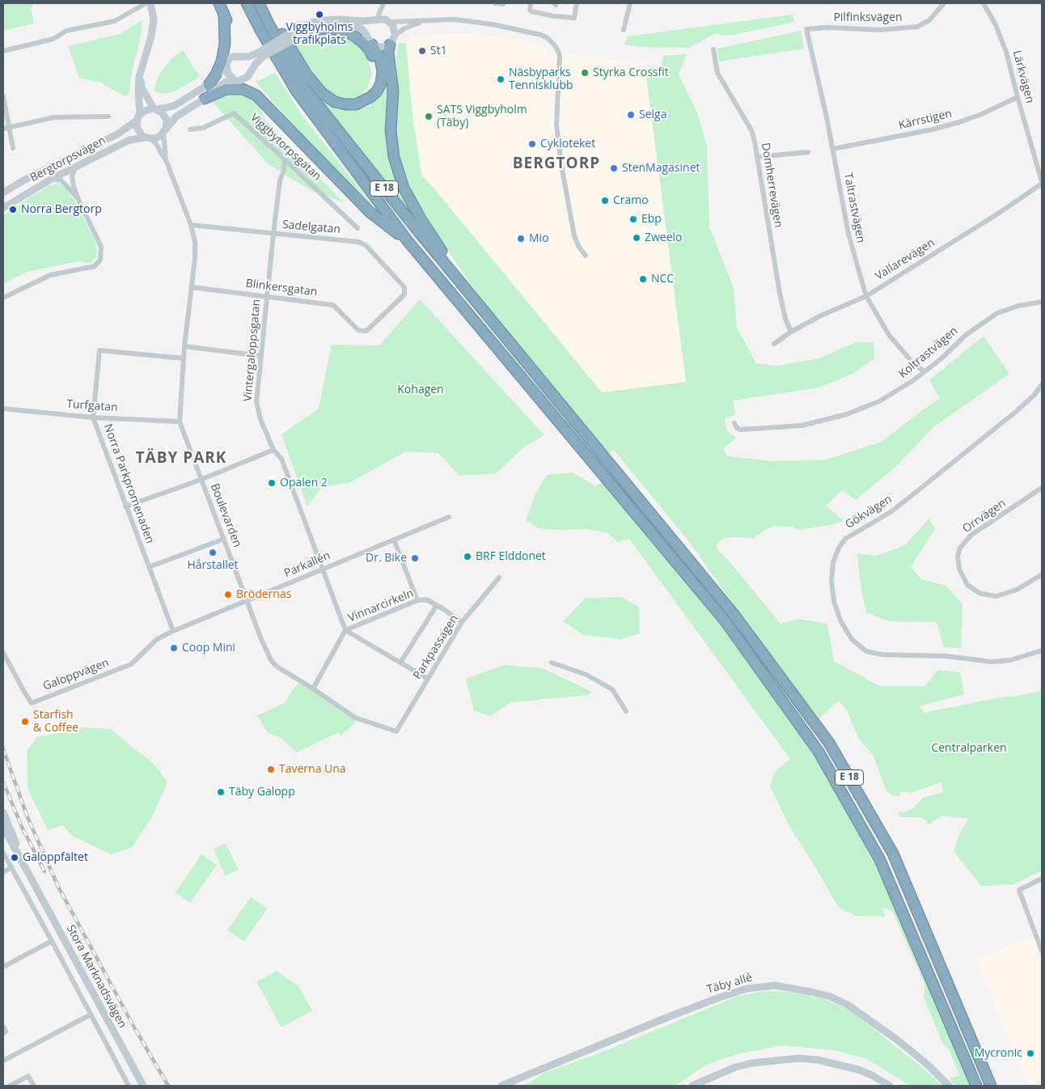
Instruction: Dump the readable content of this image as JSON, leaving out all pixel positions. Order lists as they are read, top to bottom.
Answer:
{
  "streets": {
    "highway": ["E 18"],
    "street": [
      "Pilfinksvägen",
      "Lärkvägen",
      "Kärrstigen",
      "Viggbytorpsgatan",
      "Bergtorpsvägen",
      "Domherrevägen",
      "Taltrastvägen",
      "Sadelgatan",
      "Vallarevägen",
      "Blinkersgatan",
      "Vintergaloppsgatan",
      "Koltrastvägen",
      "Turfgatan",
      "Norra Parkpromenaden",
      "Gökvägen",
      "Boulevarden",
      "Orrvägen",
      "Parkallén",
      "Vinnarcirkeln",
      "Parkpassagen",
      "Galoppvägen",
      "Stora Marknadsvägen",
      "Täby allé"
    ]
  },
  "crossings": [
    ["Pilfinksvägen", "Taltrastvägen"],
    ["Lärkvägen", "Kärrstigen"],
    ["Lärkvägen", "Vallarevägen"],
    ["Kärrstigen", "Taltrastvägen"],
    ["Viggbytorpsgatan", "Vintergaloppsgatan"],
    ["Bergtorpsvägen", "Boulevarden"],
    ["Domherrevägen", "Vallarevägen"],
    ["Taltrastvägen", "Vallarevägen"],
    ["Taltrastvägen", "Koltrastvägen"],
    ["Sadelgatan", "Blinkersgatan"],
    ["Sadelgatan", "Vintergaloppsgatan"],
    ["Sadelgatan", "Boulevarden"],
    ["Blinkersgatan", "Vintergaloppsgatan"],
    ["Blinkersgatan", "Boulevarden"],
    ["Vintergaloppsgatan", "Parkallén"],
    ["Vintergaloppsgatan", "Vinnarcirkeln"],
    ["Turfgatan", "Norra Parkpromenaden"],
    ["Turfgatan", "Boulevarden"],
    ["Norra Parkpromenaden", "Boulevarden"],
    ["Norra Parkpromenaden", "Parkallén"],
    ["Norra Parkpromenaden", "Galoppvägen"],
    ["Boulevarden", "Parkallén"],
    ["Boulevarden", "Parkpassagen"],
    ["Parkallén", "Galoppvägen"],
    ["Vinnarcirkeln", "Parkpassagen"]
  ],
  "districts": ["BERGTORP", "TÄBY PARK"],
  "parks": ["Kohagen", "Centralparken"],
  "places": [
    "Viggbyholms trafikplats",
    "St1",
    "Styrka Crossfit",
    "Näsbyparks Tennisklubb",
    "Selga",
    "SATS Viggbyholm (Täby)",
    "Cykloteket",
    "StenMagasinet",
    "Cramo",
    "Norra Bergtorp",
    "Ebp",
    "Zweelo",
    "Mio",
    "NCC",
    "Opalen 2",
    "Hårstallet",
    "BRF Elddonet",
    "Dr. Bike",
    "Brödernas",
    "Coop Mini",
    "Starfish & Coffee",
    "Taverna Una",
    "Täby Galopp",
    "Galoppfältet",
    "Mycronic"
  ]
}
